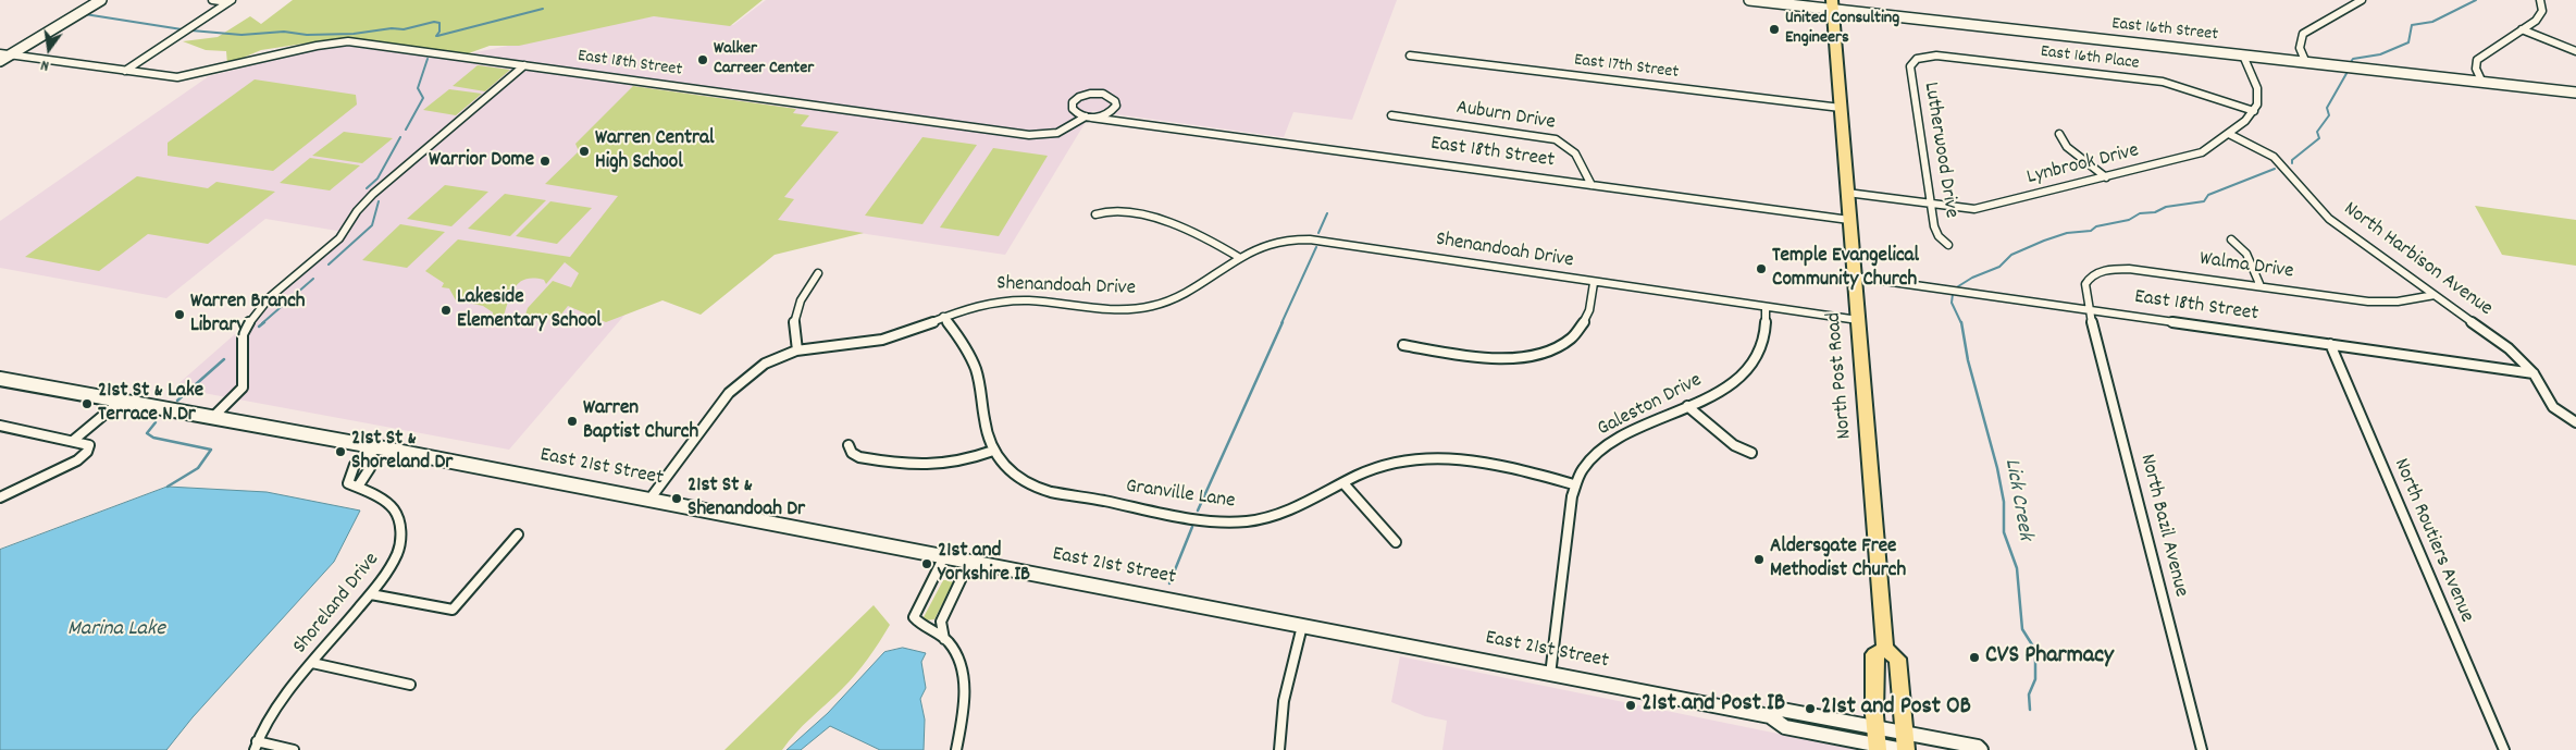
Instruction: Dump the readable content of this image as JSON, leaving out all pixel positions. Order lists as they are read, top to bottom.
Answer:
{
  "streets": {
    "main road": ["East 16th Street", "North Post Road", "East 21st Street"],
    "street": [
      "East 16th Place",
      "East 18th Street",
      "East 17th Street",
      "Auburn Drive",
      "Lutherwood Drive",
      "Lynbrook Drive",
      "Shenandoah Drive",
      "North Harbison Avenue",
      "Walma Drive",
      "Galeston Drive",
      "Granville Lane",
      "North Bazil Avenue",
      "North Routiers Avenue",
      "Shoreland Drive"
    ]
  },
  "crossings": [
    ["East 16th Street", "North Post Road"],
    ["East 16th Place", "Lutherwood Drive"],
    ["East 16th Place", "Lynbrook Drive"],
    ["East 18th Street", "Auburn Drive"],
    ["East 18th Street", "North Harbison Avenue"],
    ["East 18th Street", "Walma Drive"],
    ["East 18th Street", "North Post Road"],
    ["East 18th Street", "North Bazil Avenue"],
    ["East 18th Street", "North Routiers Avenue"],
    ["East 17th Street", "North Post Road"],
    ["Lutherwood Drive", "Lynbrook Drive"],
    ["Lynbrook Drive", "North Harbison Avenue"],
    ["Lynbrook Drive", "North Post Road"],
    ["Shenandoah Drive", "North Post Road"],
    ["Shenandoah Drive", "Galeston Drive"],
    ["Shenandoah Drive", "East 21st Street"],
    ["Shenandoah Drive", "Granville Lane"],
    ["North Harbison Avenue", "Walma Drive"],
    ["Walma Drive", "North Bazil Avenue"],
    ["North Post Road", "East 21st Street"],
    ["Galeston Drive", "East 21st Street"],
    ["Galeston Drive", "Granville Lane"]
  ],
  "water": ["Lick Creek", "Marina Lake"],
  "places": [
    "United Consulting Engineers",
    "Walker Carreer Center",
    "Warren Central High School",
    "Warrior Dome",
    "Temple Evangelical Community Church",
    "Lakeside Elementary School",
    "Warren Branch Library",
    "21st St & Lake Terrace N Dr",
    "Warren Baptist Church",
    "21st St & Shoreland Dr",
    "21st St & Shenandoah Dr",
    "Aldersgate Free Methodist Church",
    "21st and Yorkshire IB",
    "CVS Pharmacy",
    "21st and Post IB",
    "21st and Post OB"
  ],
  "north": "bottom"
}
